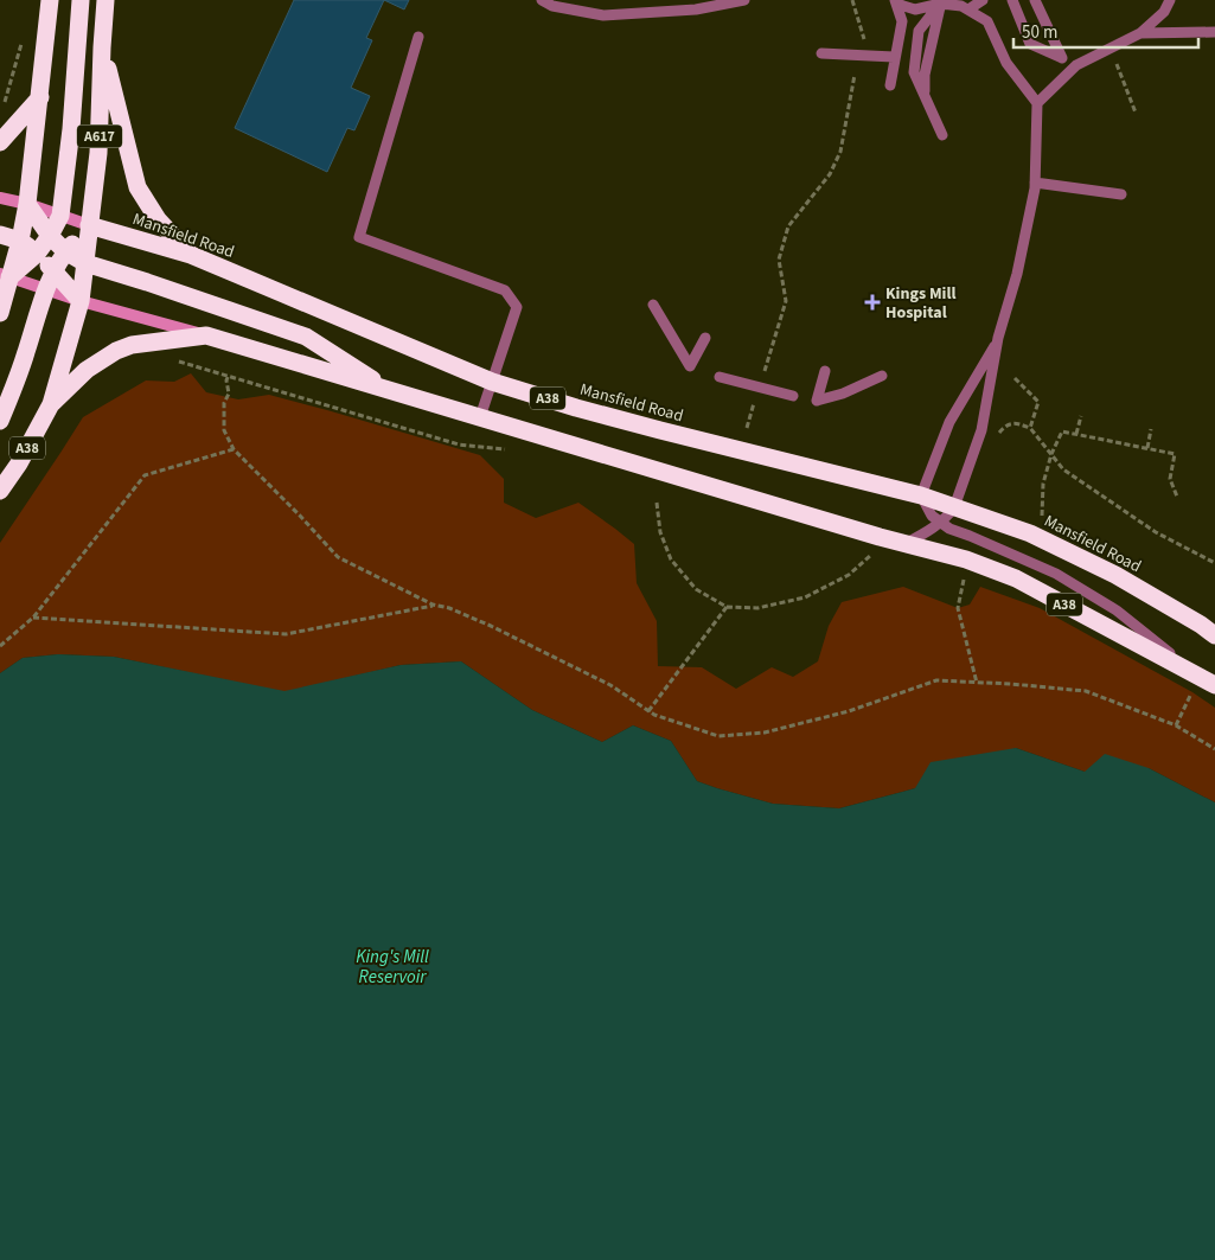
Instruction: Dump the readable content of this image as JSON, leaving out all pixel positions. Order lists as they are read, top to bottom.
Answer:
{
  "streets": {
    "highway": ["A617", "Mansfield Road", "A38"]
  },
  "crossings": [
    ["A617", "Mansfield Road"],
    ["A617", "A38"]
  ],
  "water": ["King's Mill Reservoir"],
  "places": {
    "health": ["Kings Mill Hospital"]
  },
  "scale_bar": "50 m"
}
